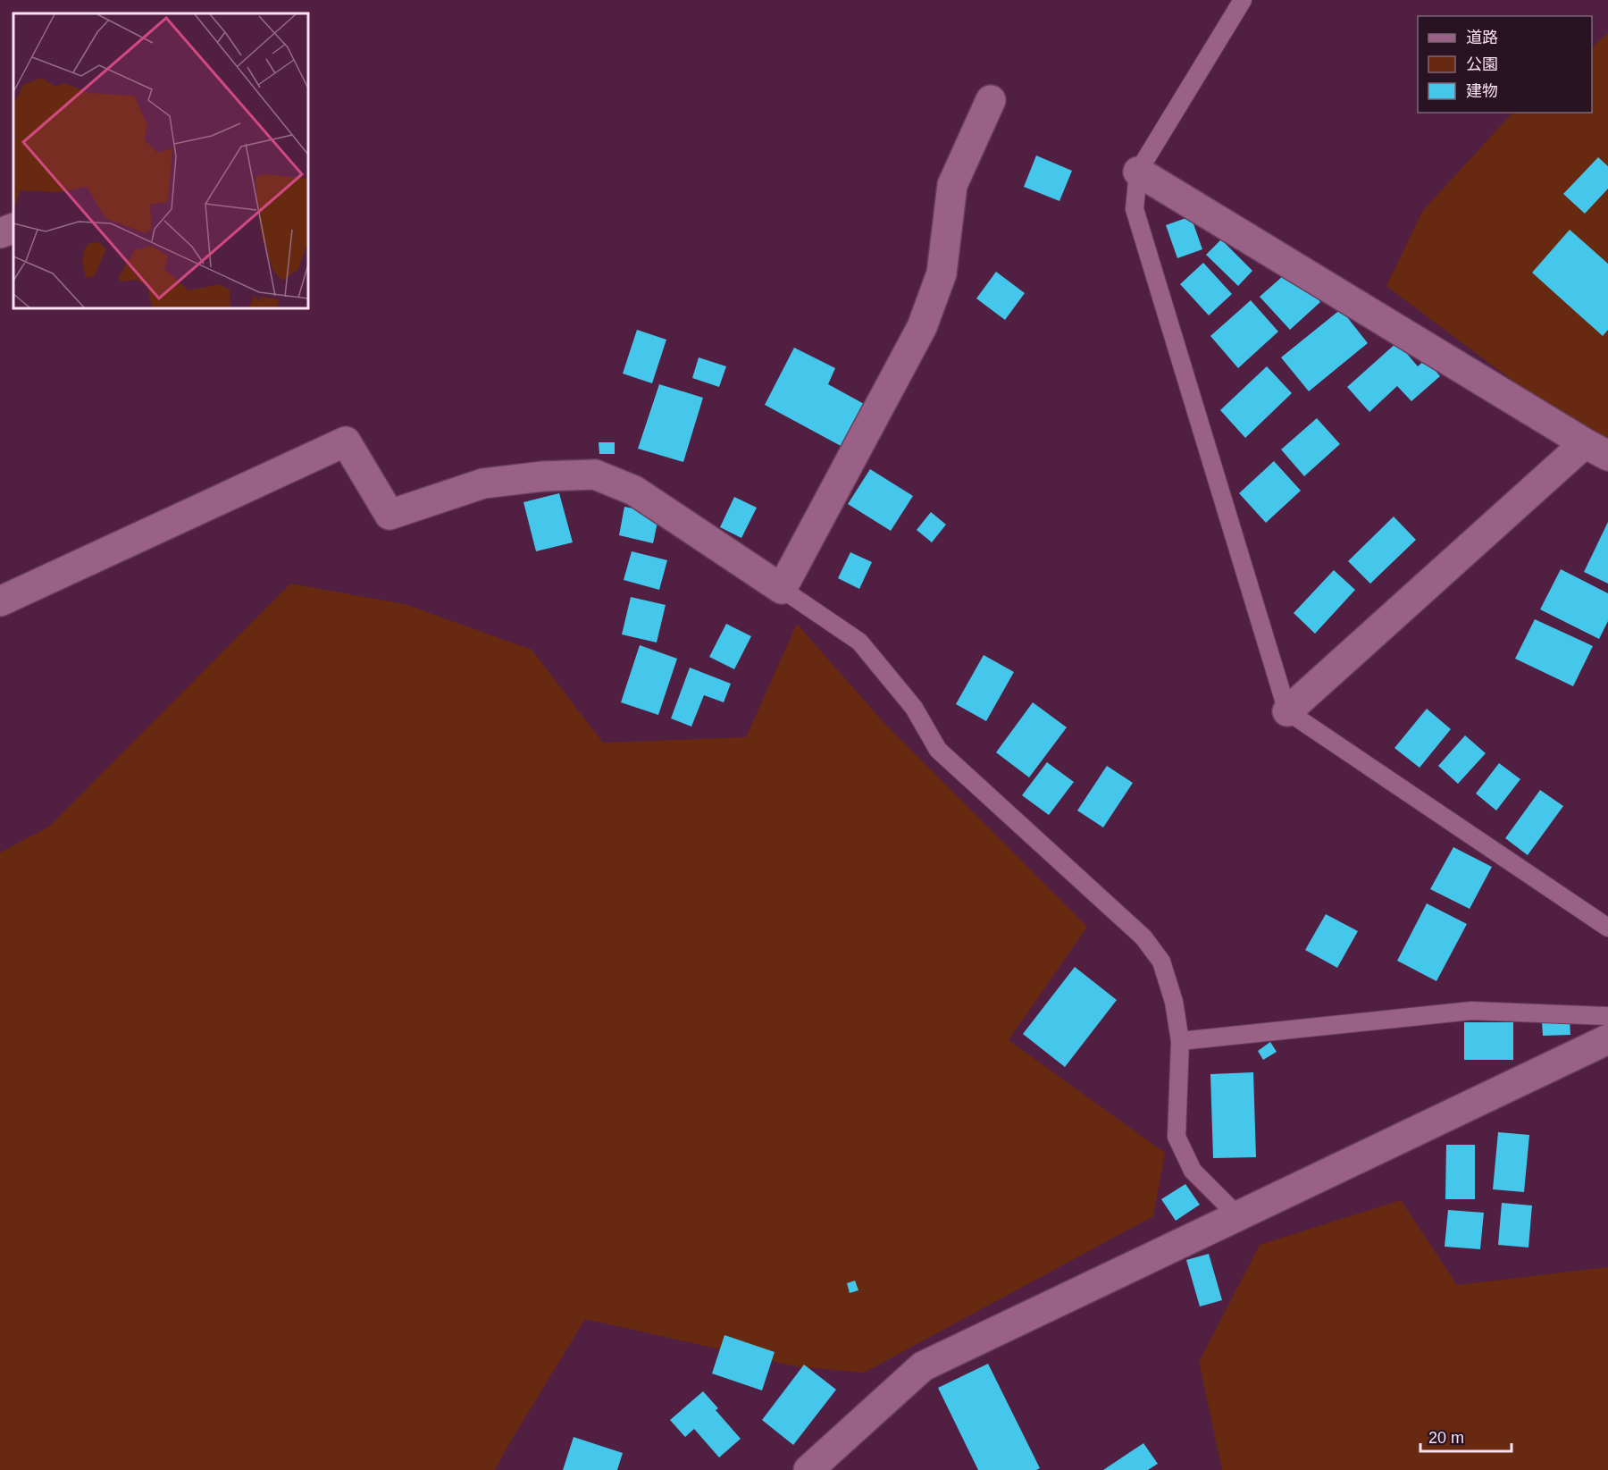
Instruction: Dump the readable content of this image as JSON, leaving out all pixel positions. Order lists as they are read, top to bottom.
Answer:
{
  "legend": ["道路", "公園", "建物"],
  "scale_bar": "20 m"
}
